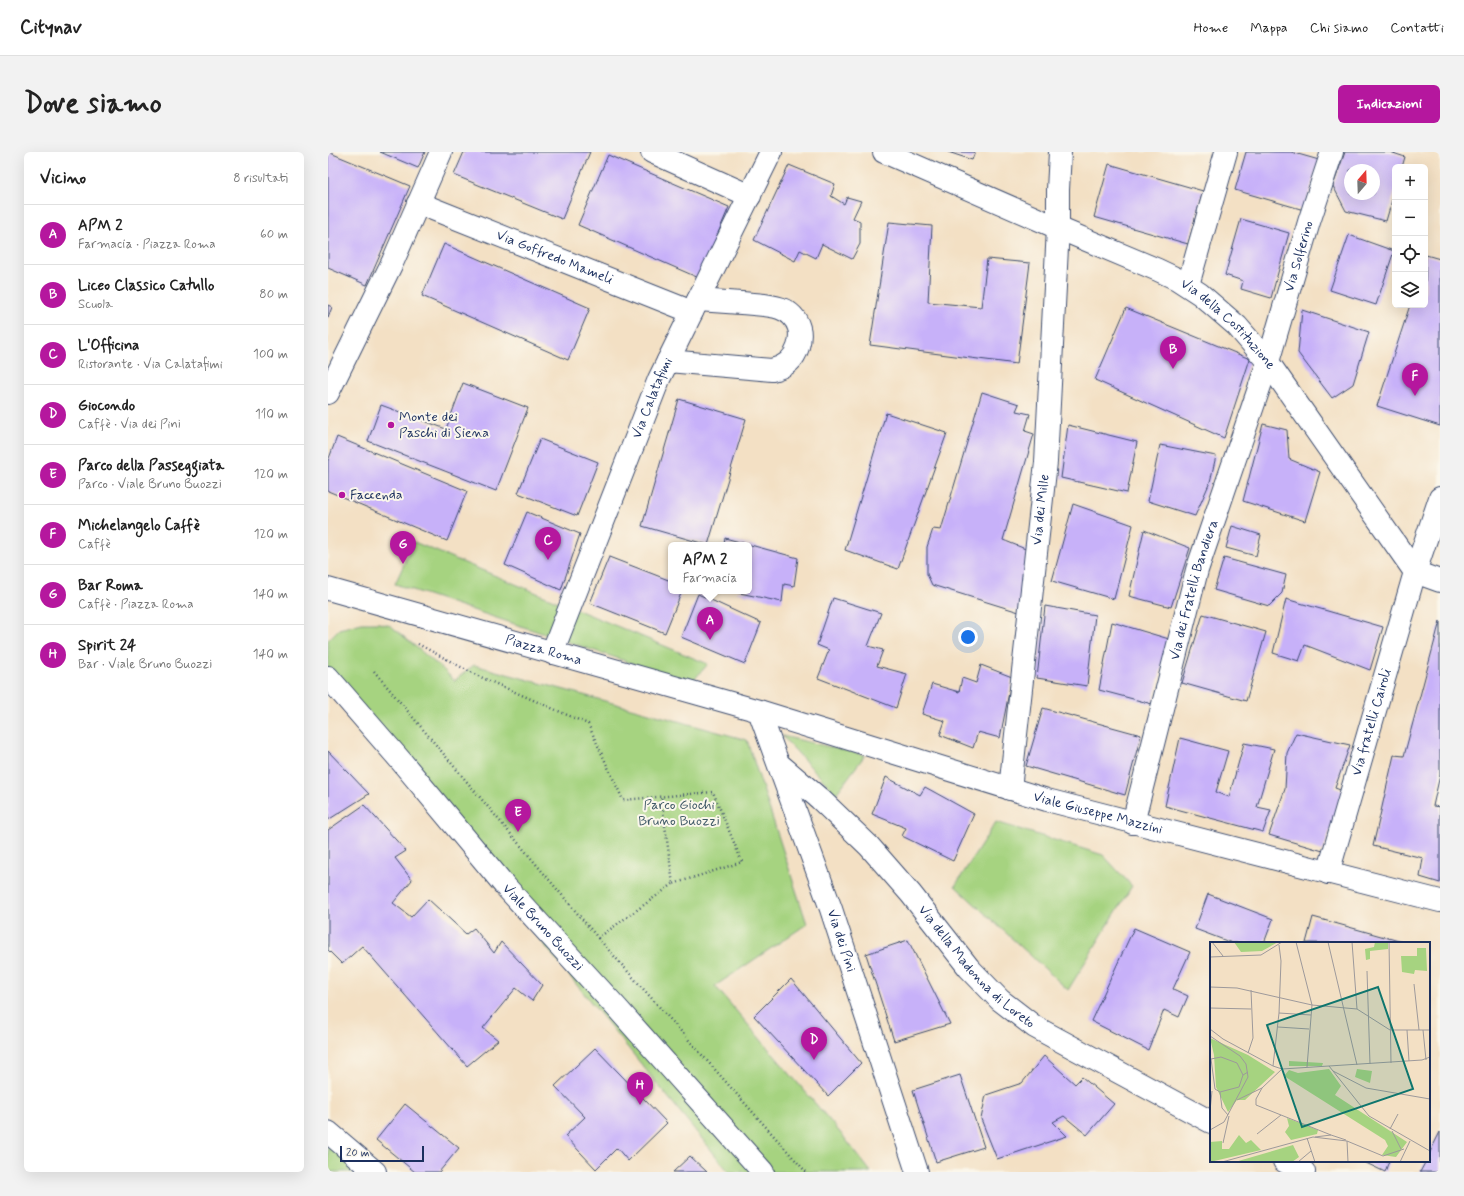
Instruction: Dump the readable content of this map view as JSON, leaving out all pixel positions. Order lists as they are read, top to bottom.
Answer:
{
  "streets": {
    "street": [
      "Via Solferino",
      "Via Goffredo Mameli",
      "Via della Costituzione",
      "Via Calatafimi",
      "Via dei Mille",
      "Via dei Fratelli Bandiera",
      "Piazza Roma",
      "Via fratelli Cairoli",
      "Viale Giuseppe Mazzini",
      "Viale Bruno Buozzi",
      "Via dei Pini",
      "Via della Madonna di Loreto"
    ]
  },
  "crossings": [
    ["Via Solferino", "Via della Costituzione"],
    ["Via Solferino", "Via dei Fratelli Bandiera"],
    ["Via Goffredo Mameli", "Via Calatafimi"],
    ["Via della Costituzione", "Via dei Mille"],
    ["Via della Costituzione", "Via dei Fratelli Bandiera"],
    ["Via della Costituzione", "Via fratelli Cairoli"],
    ["Via Calatafimi", "Piazza Roma"],
    ["Via dei Mille", "Viale Giuseppe Mazzini"],
    ["Via dei Fratelli Bandiera", "Viale Giuseppe Mazzini"],
    ["Piazza Roma", "Viale Giuseppe Mazzini"],
    ["Piazza Roma", "Via dei Pini"],
    ["Via fratelli Cairoli", "Viale Giuseppe Mazzini"],
    ["Viale Giuseppe Mazzini", "Via dei Pini"],
    ["Via dei Pini", "Via della Madonna di Loreto"]
  ],
  "parks": ["Parco Giochi Bruno Buozzi"],
  "places": ["Monte dei Paschi di Siena", "Faccenda"],
  "scale_bar": "20 m",
  "north": "top",
  "page": {
    "header": "Citynav",
    "nav": [
      "Home",
      "Mappa",
      "Chi siamo",
      "Contatti"
    ],
    "buttons": "Indicazioni",
    "title": "Dove siamo",
    "heading": ["Vicino", "8 risultati"],
    "map_buttons": ["+", "−"],
    "list": [
      {
        "mark": "A",
        "name": "APM 2",
        "note": "Farmacia · Piazza Roma",
        "value": "60 m"
      },
      {
        "mark": "B",
        "name": "Liceo Classico Catullo",
        "note": "Scuola",
        "value": "80 m"
      },
      {
        "mark": "C",
        "name": "L'Officina",
        "note": "Ristorante · Via Calatafimi",
        "value": "100 m"
      },
      {
        "mark": "D",
        "name": "Giocondo",
        "note": "Caffè · Via dei Pini",
        "value": "110 m"
      },
      {
        "mark": "E",
        "name": "Parco della Passeggiata",
        "note": "Parco · Viale Bruno Buozzi",
        "value": "120 m"
      },
      {
        "mark": "F",
        "name": "Michelangelo Caffè",
        "note": "Caffè",
        "value": "120 m"
      },
      {
        "mark": "G",
        "name": "Bar Roma",
        "note": "Caffè · Piazza Roma",
        "value": "140 m"
      },
      {
        "mark": "H",
        "name": "Spirit 24",
        "note": "Bar · Viale Bruno Buozzi",
        "value": "140 m"
      }
    ],
    "pins": [
      "B",
      "F",
      "C",
      "G",
      "A",
      "E",
      "D",
      "H"
    ],
    "popup": ["APM 2", "Farmacia"],
    "scale": "20 m"
  }
}
